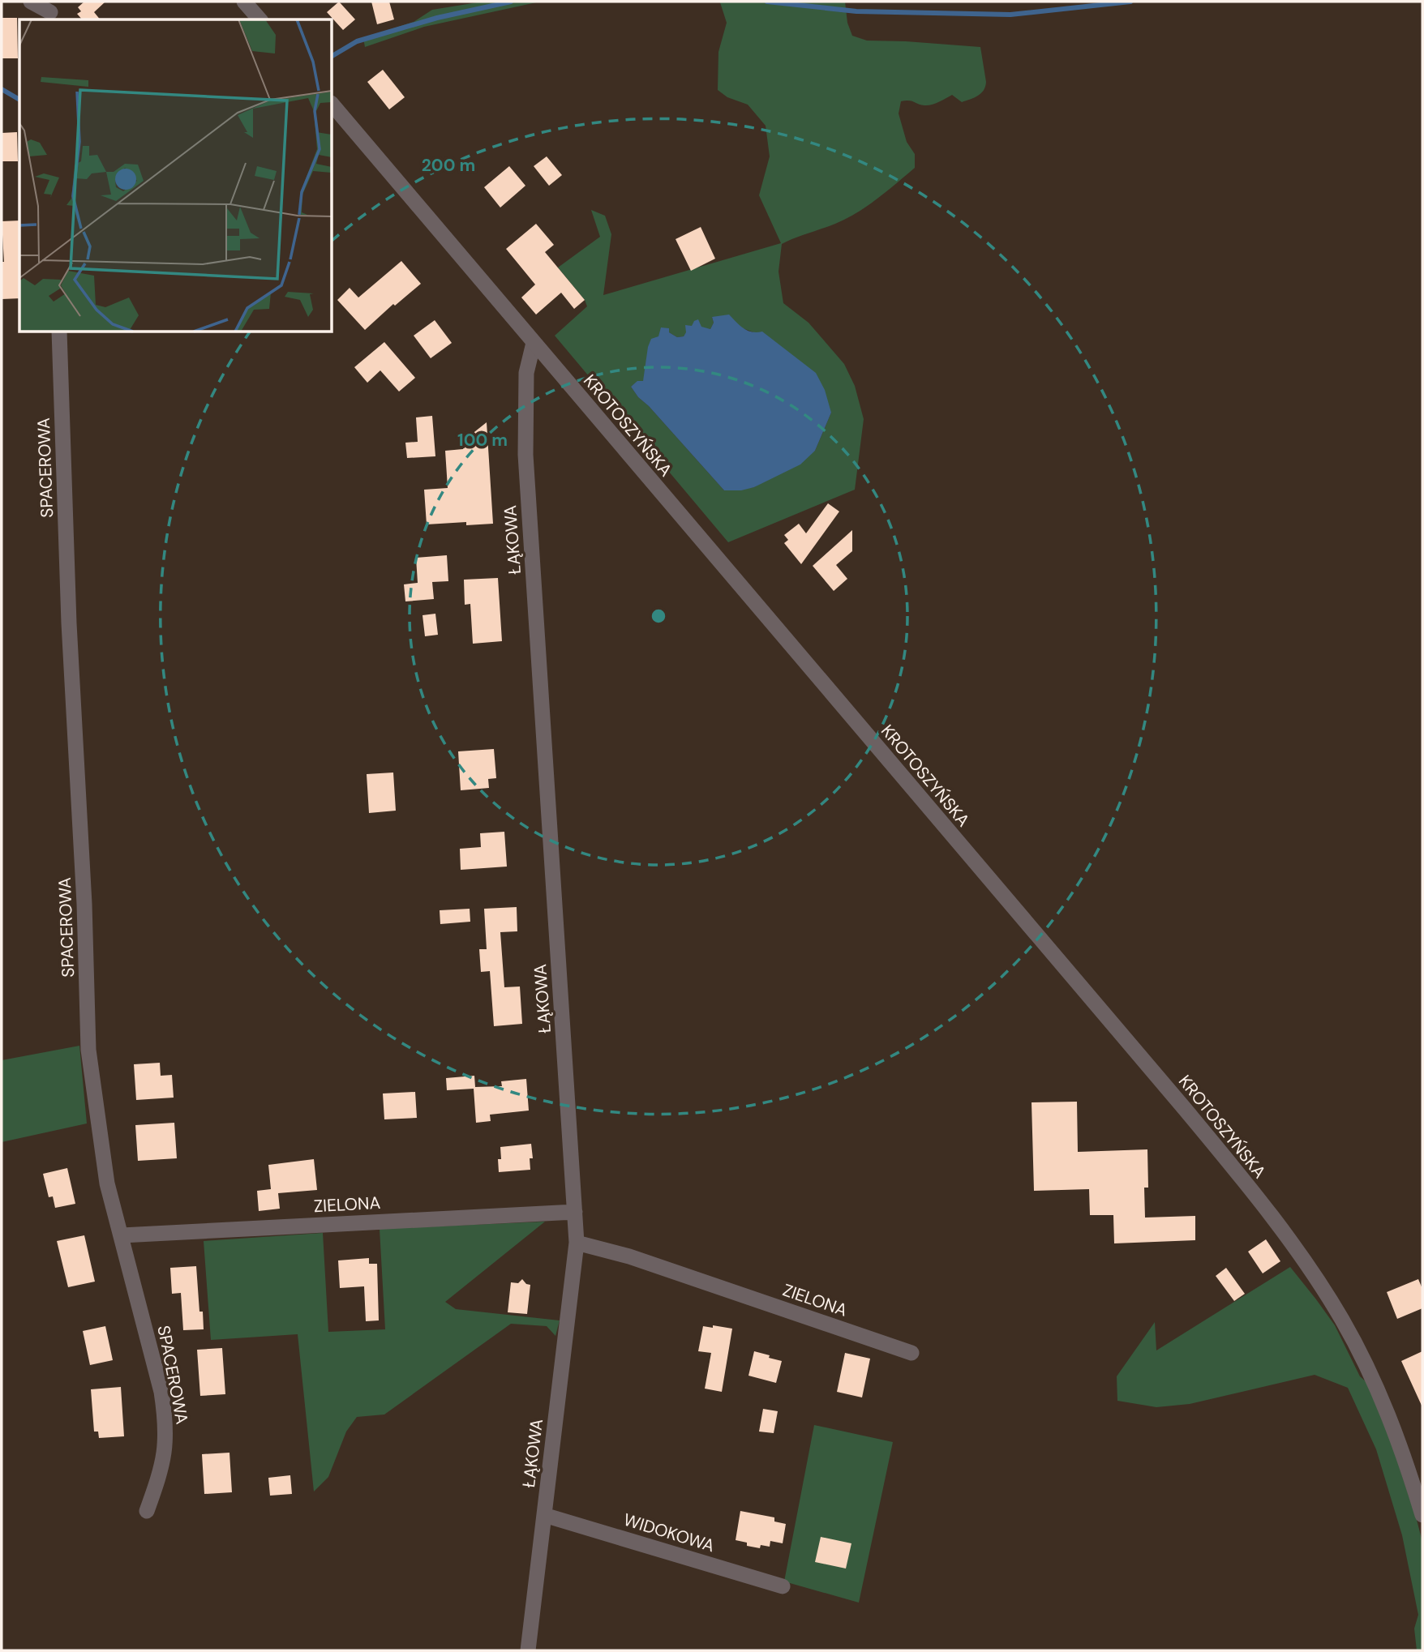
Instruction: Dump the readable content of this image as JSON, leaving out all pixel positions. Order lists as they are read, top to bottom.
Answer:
{
  "streets": {
    "street": [
      "KROTOSZYŃSKA",
      "SPACEROWA",
      "ŁĄKOWA",
      "ZIELONA",
      "WIDOKOWA"
    ]
  },
  "crossings": [
    ["KROTOSZYŃSKA", "ŁĄKOWA"],
    ["SPACEROWA", "ZIELONA"],
    ["ŁĄKOWA", "ZIELONA"],
    ["ŁĄKOWA", "WIDOKOWA"]
  ],
  "rings": ["200 m", "100 m"]
}
